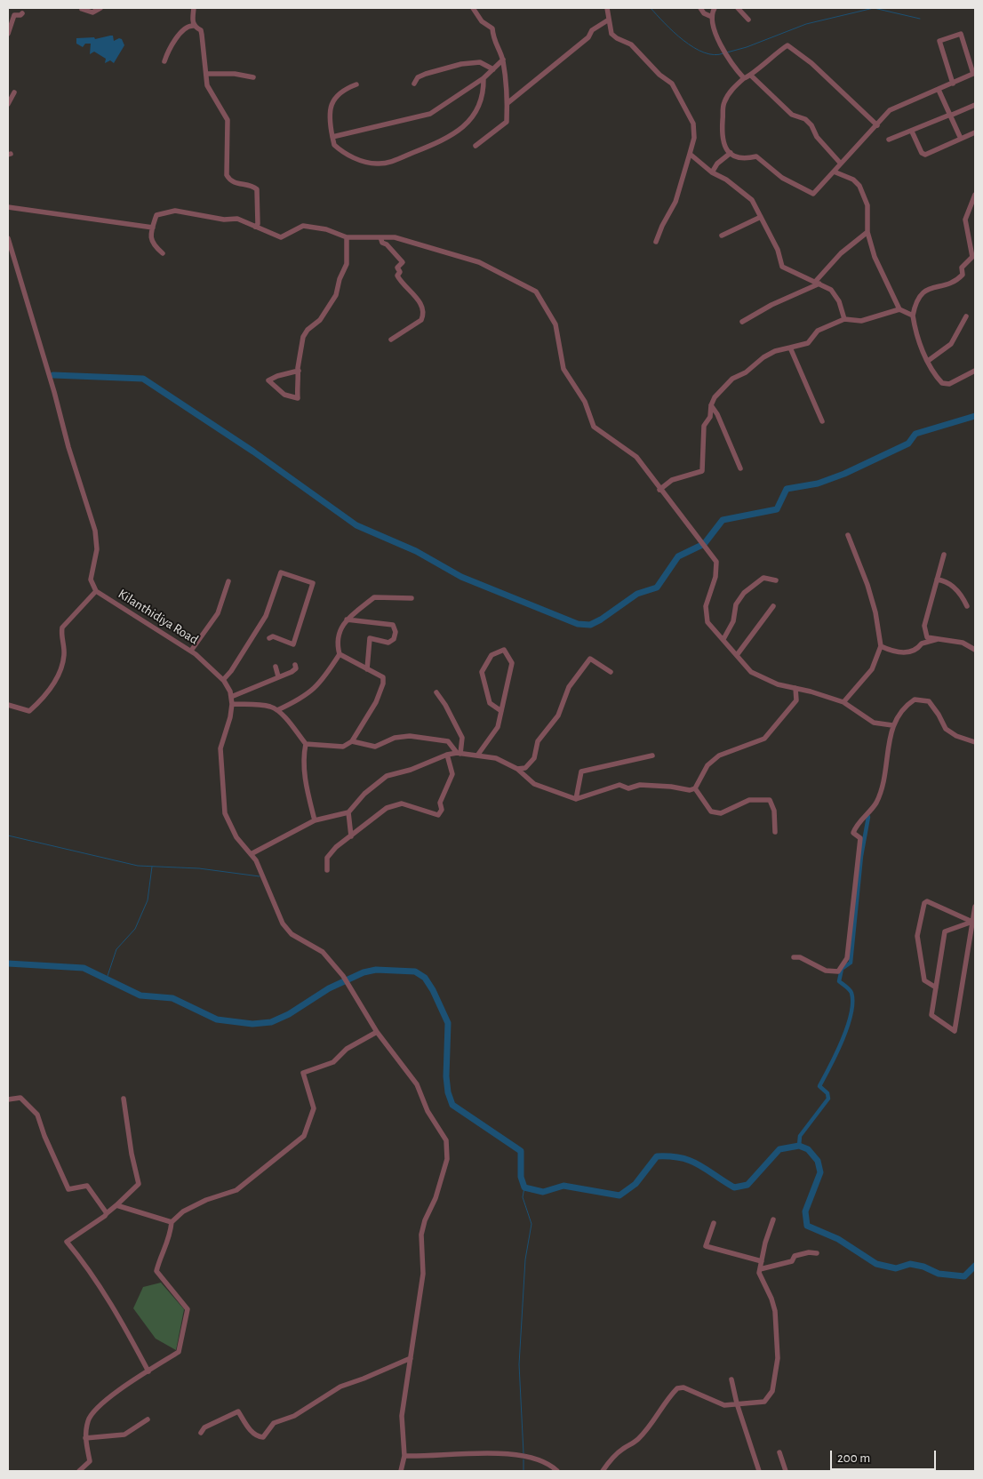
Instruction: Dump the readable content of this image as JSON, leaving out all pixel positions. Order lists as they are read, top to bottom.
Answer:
{
  "streets": {
    "street": ["Kilanthidiya Road"]
  },
  "scale_bar": "200 m"
}
